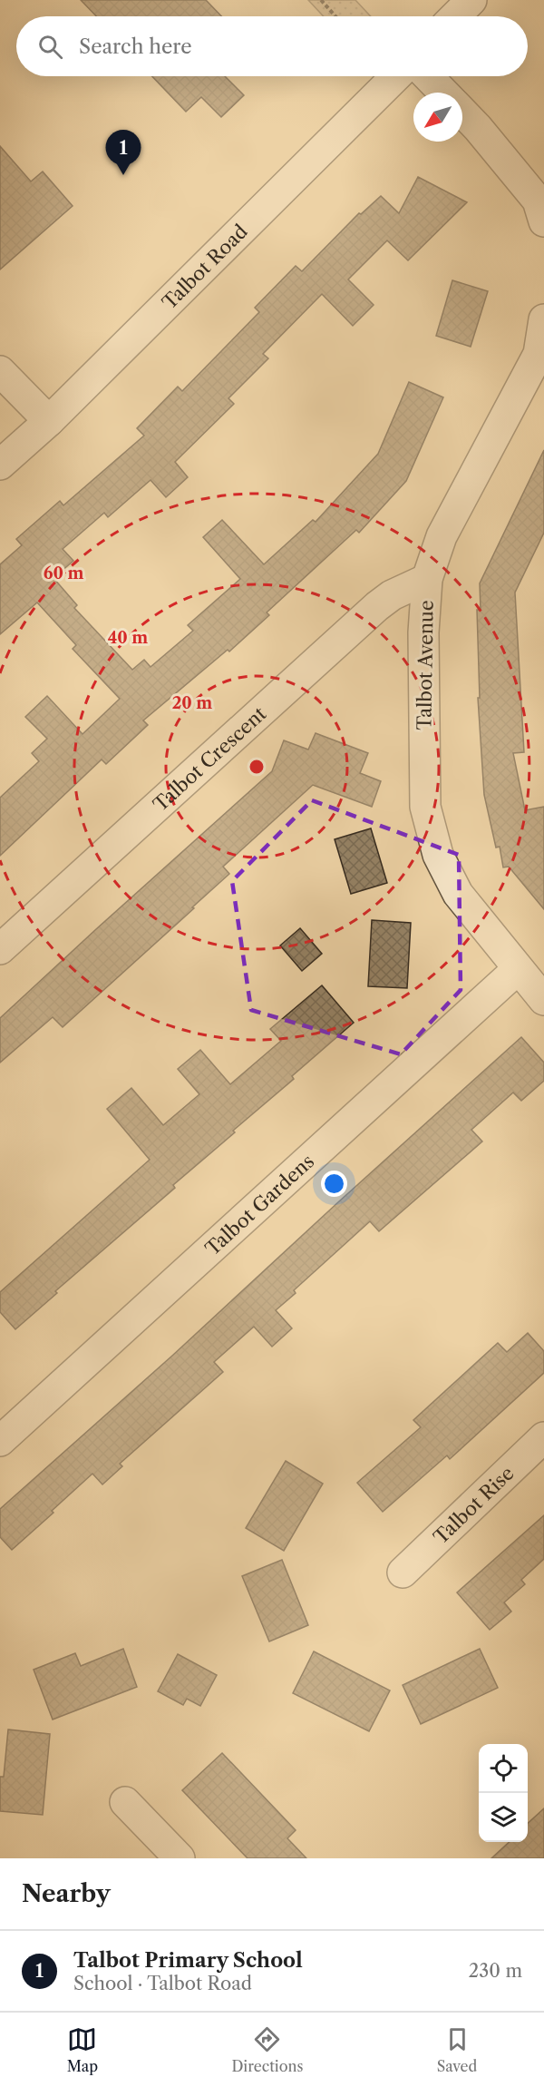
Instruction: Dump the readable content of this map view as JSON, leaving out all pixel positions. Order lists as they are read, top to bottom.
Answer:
{
  "streets": {
    "street": [
      "Talbot Road",
      "Talbot Avenue",
      "Talbot Crescent",
      "Talbot Gardens",
      "Talbot Rise"
    ]
  },
  "crossings": [
    ["Talbot Avenue", "Talbot Crescent"],
    ["Talbot Avenue", "Talbot Gardens"]
  ],
  "north": "bottom left",
  "page": {
    "search": "Search here",
    "pins": "1",
    "heading": "Nearby",
    "list": [
      {
        "mark": "1",
        "name": "Talbot Primary School",
        "note": "School · Talbot Road",
        "value": "230 m"
      }
    ],
    "nav": ["Map", "Directions", "Saved"]
  },
  "rings": ["60 m", "40 m", "20 m"]
}
